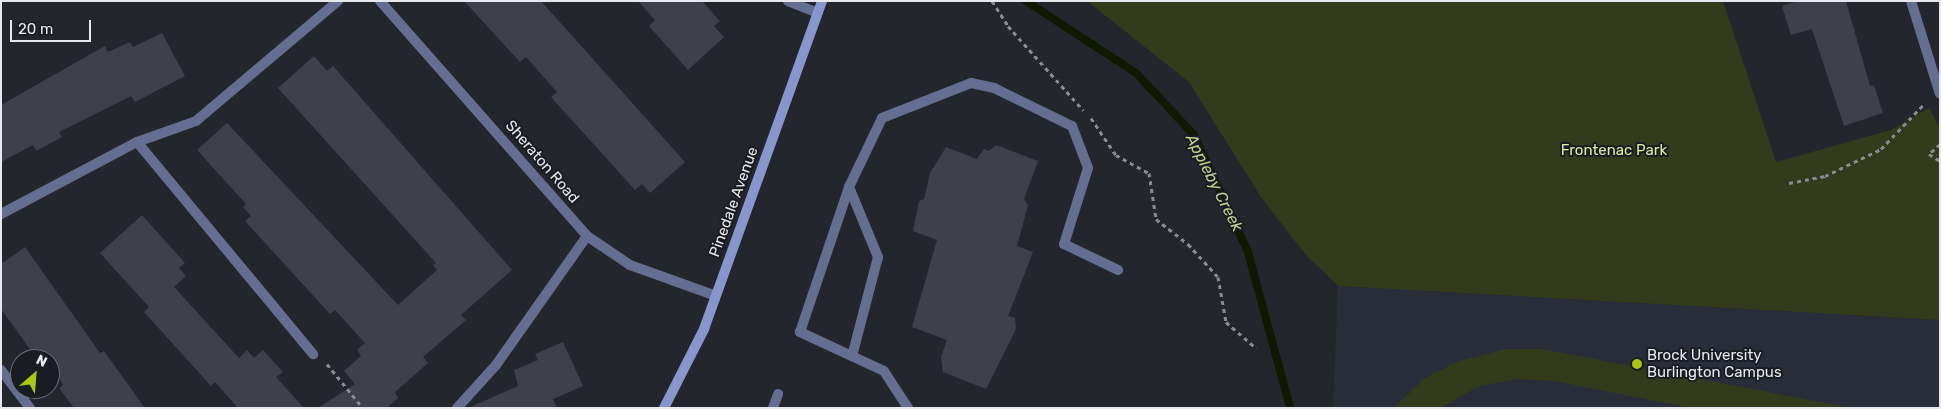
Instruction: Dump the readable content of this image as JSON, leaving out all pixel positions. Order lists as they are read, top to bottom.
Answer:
{
  "streets": {
    "street": ["Sheraton Road", "Pinedale Avenue"]
  },
  "crossings": [
    ["Sheraton Road", "Pinedale Avenue"]
  ],
  "water": ["Appleby Creek"],
  "parks": ["Frontenac Park"],
  "places": ["Brock University Burlington Campus"],
  "scale_bar": "20 m",
  "north": "top right"
}
